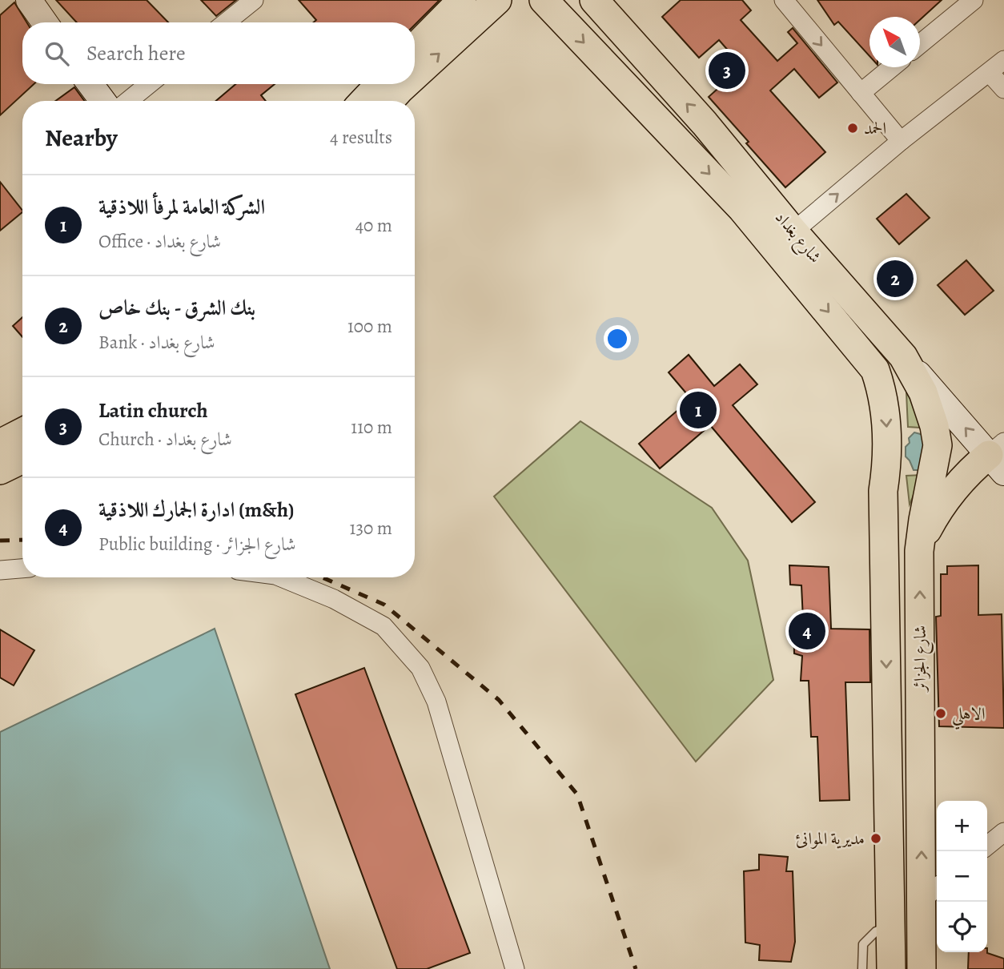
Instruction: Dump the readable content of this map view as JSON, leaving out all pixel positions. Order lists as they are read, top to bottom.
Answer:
{
  "streets": {
    "main road": ["شارع بغداد", "شارع الجزائر"]
  },
  "crossings": [
    ["شارع بغداد", "شارع الجزائر"]
  ],
  "places": ["الحمد", "الاهلي", "مديرية الموانئ"],
  "north": "top left",
  "page": {
    "search": "Search here",
    "pins": [
      "3",
      "2",
      "1",
      "4"
    ],
    "heading": ["Nearby", "4 results"],
    "list": [
      {
        "mark": "1",
        "name": "الشركة العامة لمرفأ اللاذقية",
        "note": "Office · شارع بغداد",
        "value": "40 m"
      },
      {
        "mark": "2",
        "name": "بنك الشرق - بنك خاص",
        "note": "Bank · شارع بغداد",
        "value": "100 m"
      },
      {
        "mark": "3",
        "name": "Latin church",
        "note": "Church · شارع بغداد",
        "value": "110 m"
      },
      {
        "mark": "4",
        "name": "ادارة الجمارك اللاذقية (m&h)",
        "note": "Public building · شارع الجزائر",
        "value": "130 m"
      }
    ],
    "map_buttons": ["+", "−"]
  }
}
